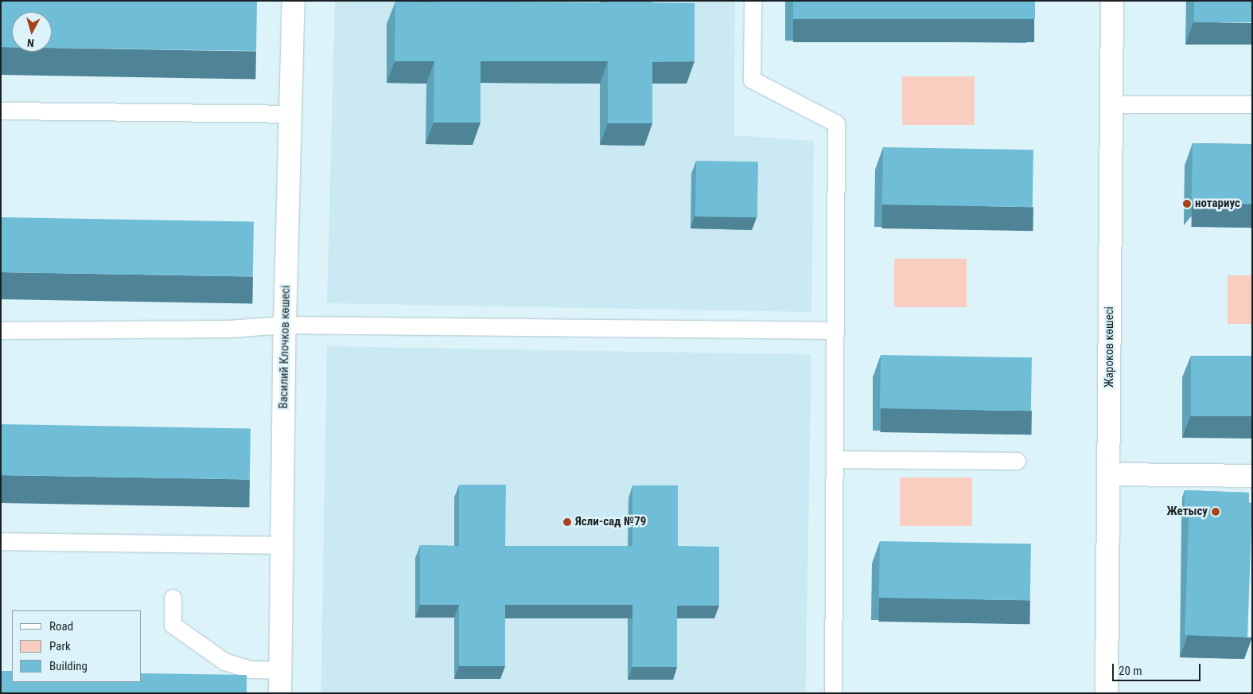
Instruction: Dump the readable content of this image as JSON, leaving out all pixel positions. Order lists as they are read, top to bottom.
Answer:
{
  "streets": {
    "street": ["Василий Клочков көшесі", "Жароков көшесі"]
  },
  "places": ["нотариус", "Жетысу", "Ясли-сад №79"],
  "legend": ["Road", "Park", "Building"],
  "scale_bar": "20 m",
  "north": "bottom"
}
